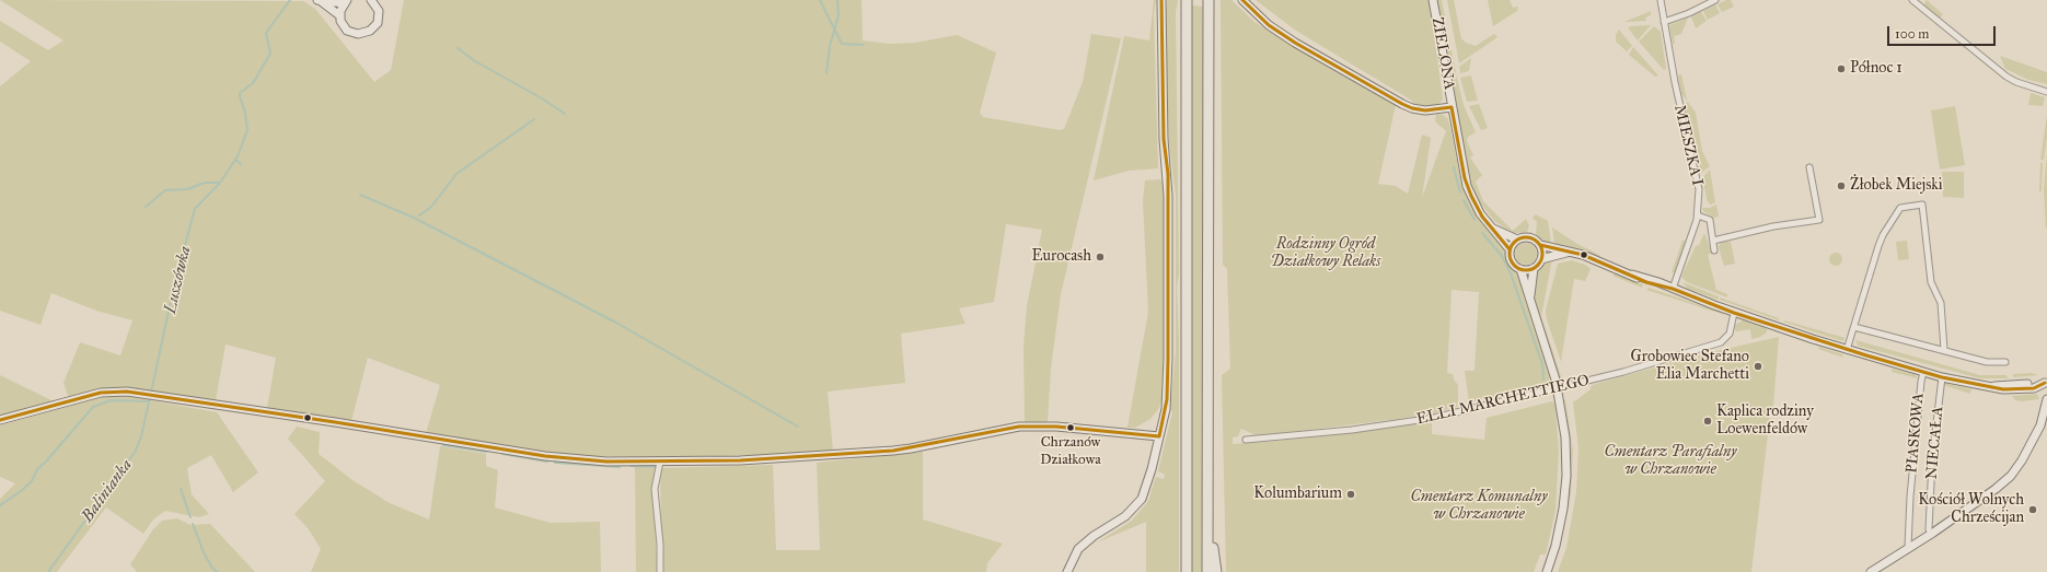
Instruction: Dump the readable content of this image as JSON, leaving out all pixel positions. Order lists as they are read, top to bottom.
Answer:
{
  "streets": {
    "street": [
      "ZIELONA",
      "MIESZKA I",
      "ELLI MARCHETTIEGO",
      "PIASKOWA",
      "NIECAŁA"
    ]
  },
  "water": ["Luszówka", "Balinianka"],
  "parks": ["Rodzinny Ogród Działkowy Relaks", "Cmentarz Parafialny w Chrzanowie", "Cmentarz Komunalny w Chrzanowie"],
  "places": [
    "Północ 1",
    "Żłobek Miejski",
    "Eurocash",
    "Grobowiec Stefano Elia Marchetti",
    "Kaplica rodziny Loewenfeldów",
    "Chrzanów Działkowa",
    "Kolumbarium",
    "Kościół Wolnych Chrześcijan"
  ],
  "scale_bar": "100 m"
}
